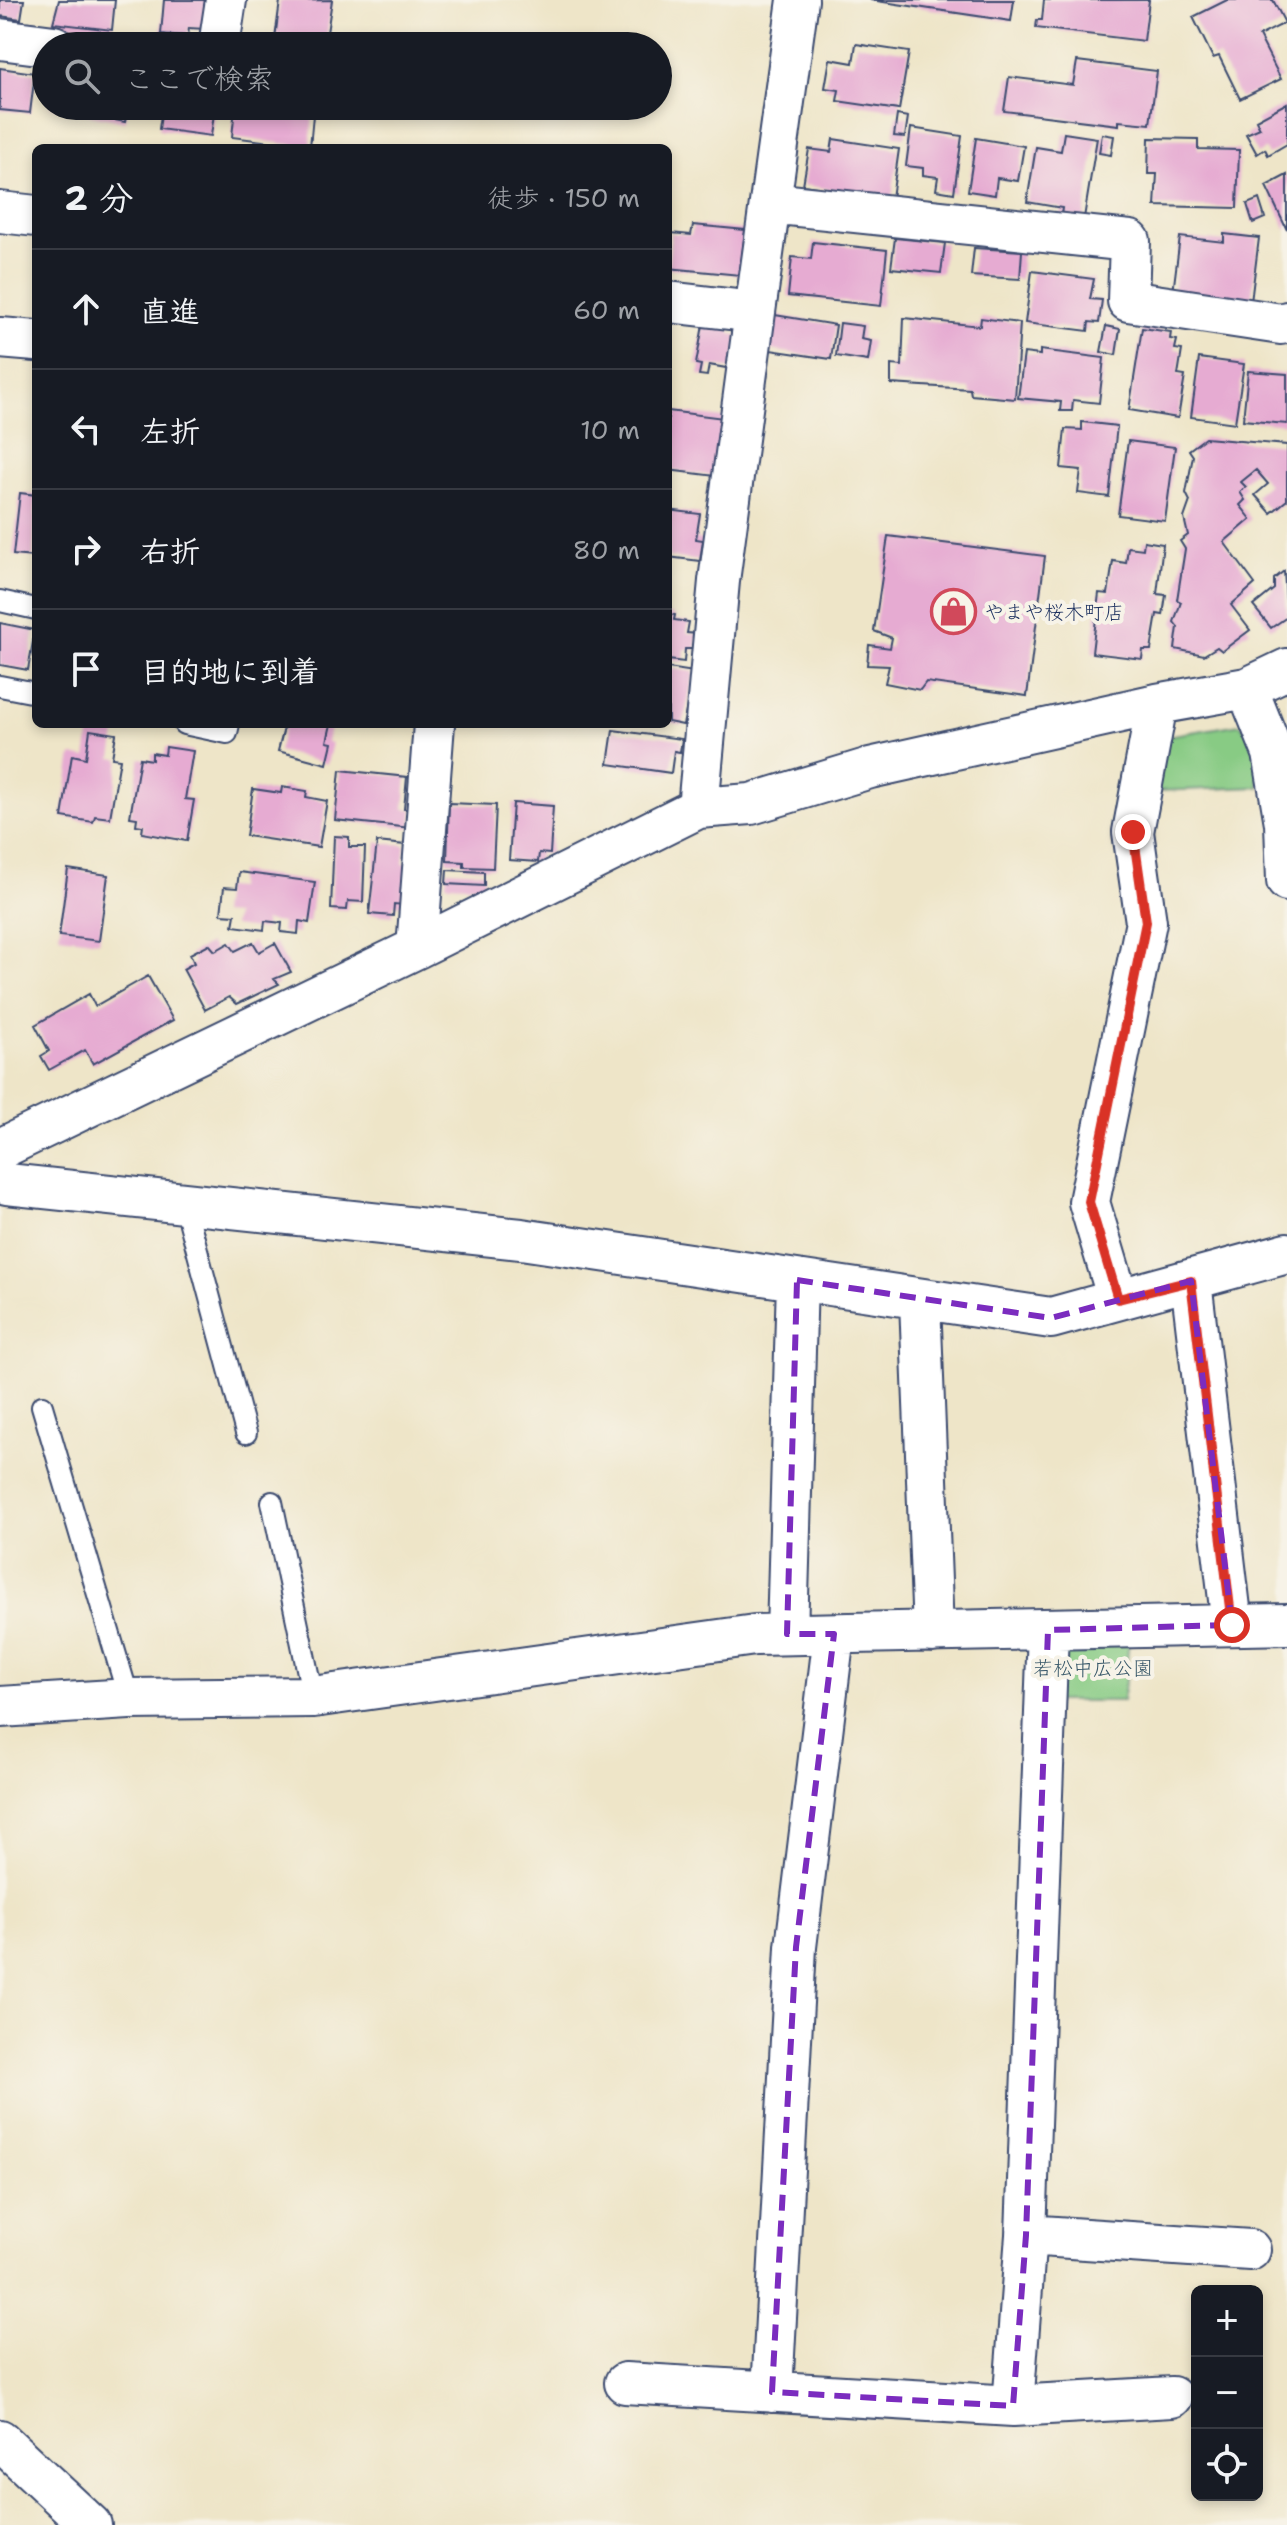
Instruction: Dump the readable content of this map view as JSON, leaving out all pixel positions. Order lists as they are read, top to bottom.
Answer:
{
  "parks": ["若松中広公園"],
  "places": {
    "shop": ["やまや桜木町店"]
  },
  "page": {
    "search": "ここで検索",
    "heading": ["2 分", "徒歩 · 150 m"],
    "list": [
      ["直進", "60 m"],
      ["左折", "10 m"],
      ["右折", "80 m"],
      "目的地に到着"
    ],
    "map_buttons": ["+", "−"]
  }
}
